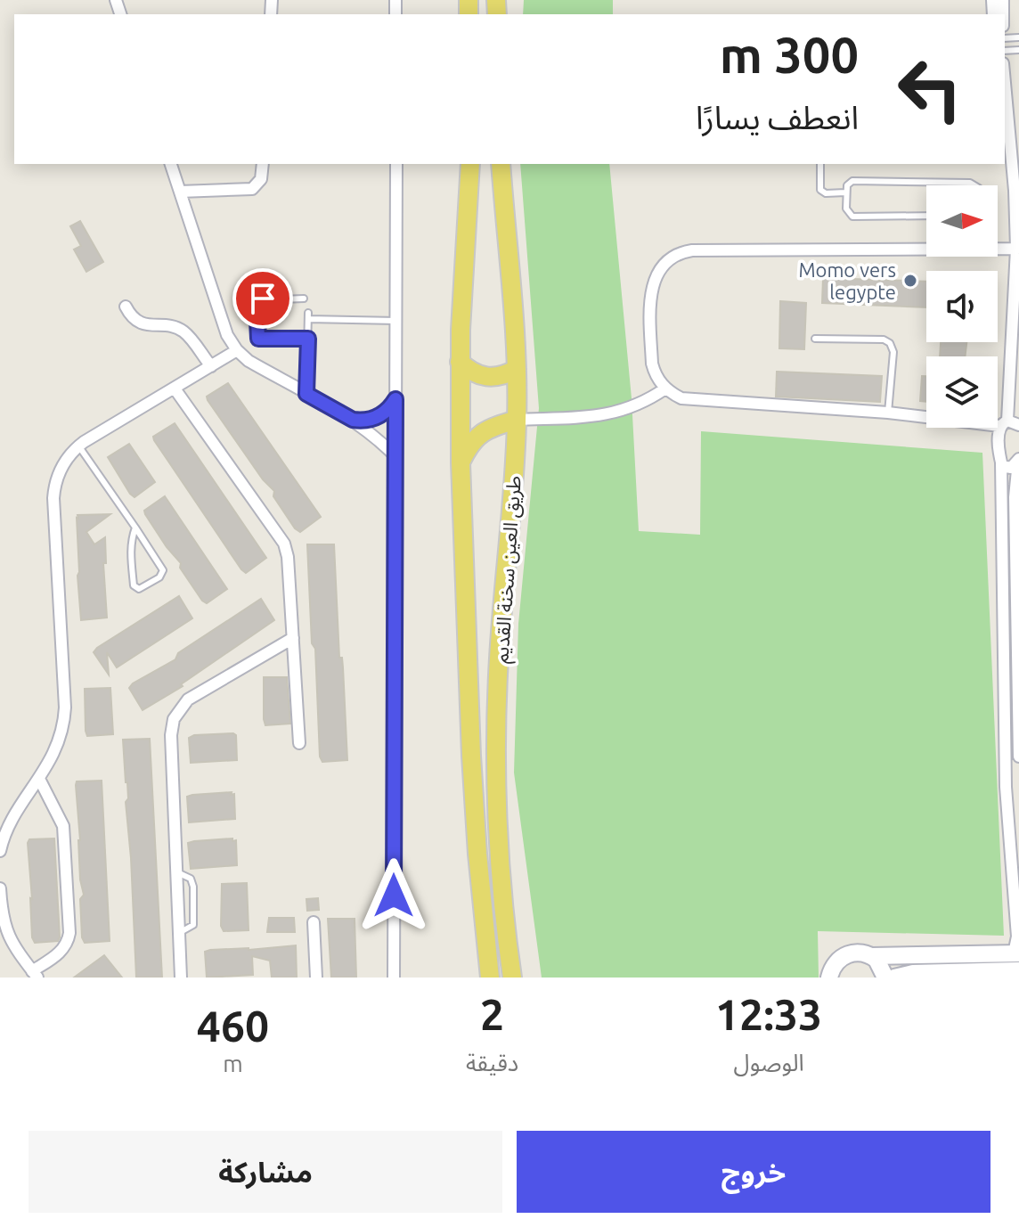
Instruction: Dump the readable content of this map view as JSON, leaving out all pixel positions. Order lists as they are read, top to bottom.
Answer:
{
  "streets": {
    "main road": ["طريق العين سخنة القديم"]
  },
  "places": ["Momo vers legypte"],
  "north": "right",
  "page": {
    "turn": ["300 m", "انعطف يسارًا"],
    "eta": [
      "12:33",
      "الوصول",
      "2",
      "دقيقة",
      "460",
      "m"
    ],
    "buttons": ["خروج", "مشاركة"]
  }
}
